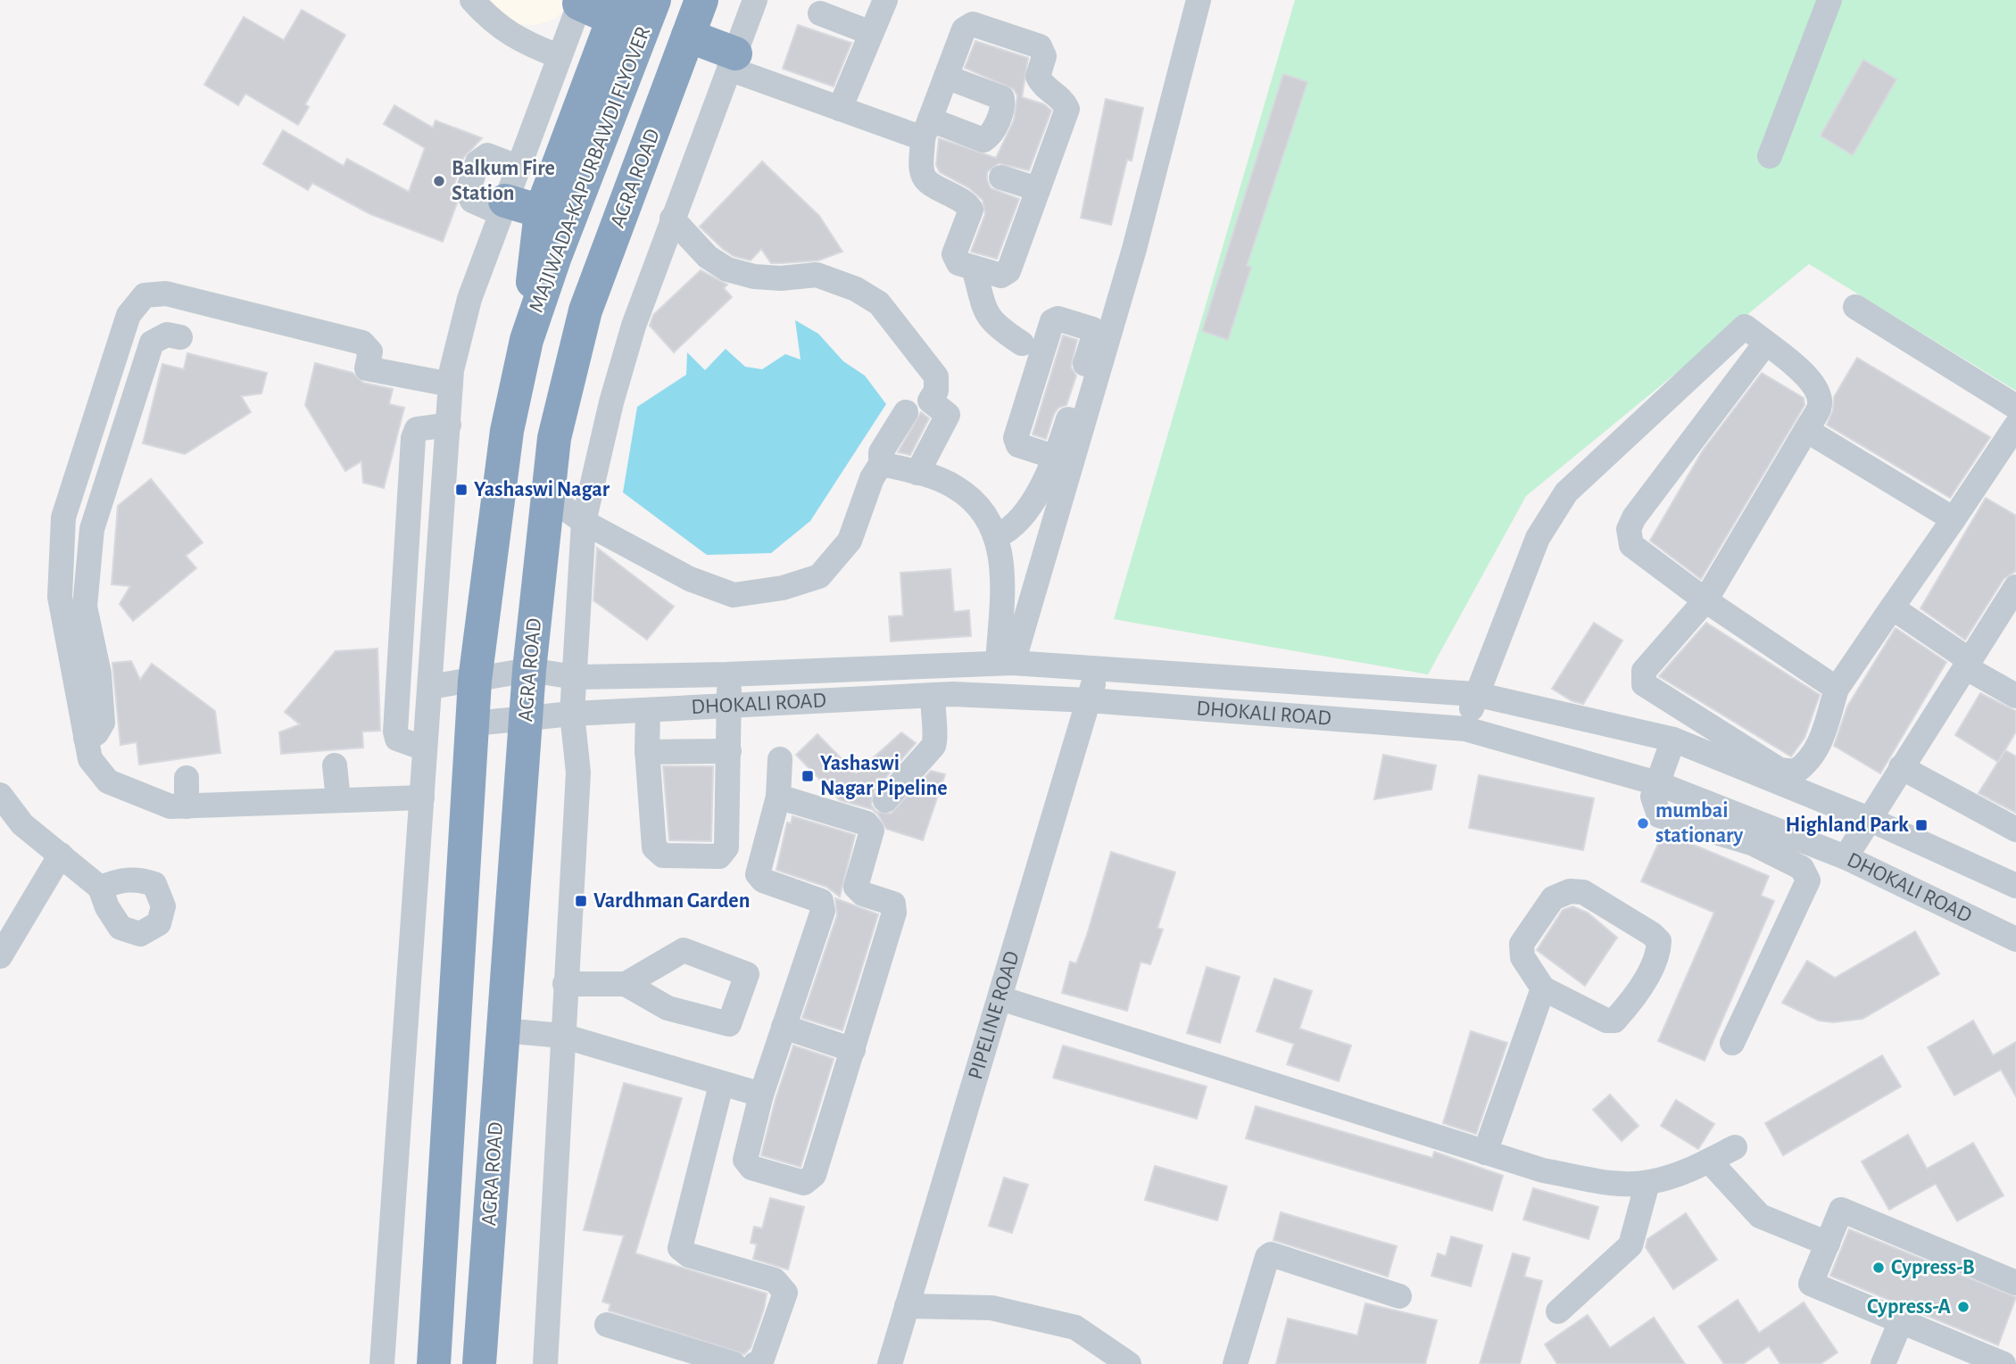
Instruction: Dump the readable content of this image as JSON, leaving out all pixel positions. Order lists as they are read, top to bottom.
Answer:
{
  "streets": {
    "highway": ["MAJIWADA-KAPURBAWDI FLYOVER", "AGRA ROAD"],
    "street": ["DHOKALI ROAD", "PIPELINE ROAD"]
  },
  "crossings": [
    ["AGRA ROAD", "DHOKALI ROAD"],
    ["DHOKALI ROAD", "PIPELINE ROAD"]
  ],
  "places": {
    "other": [
      "Balkum Fire Station",
      "mumbai stationary",
      "Cypress-B",
      "Cypress-A"
    ],
    "transit": [
      "Yashaswi Nagar",
      "Yashaswi Nagar Pipeline",
      "Highland Park",
      "Vardhman Garden"
    ]
  }
}
